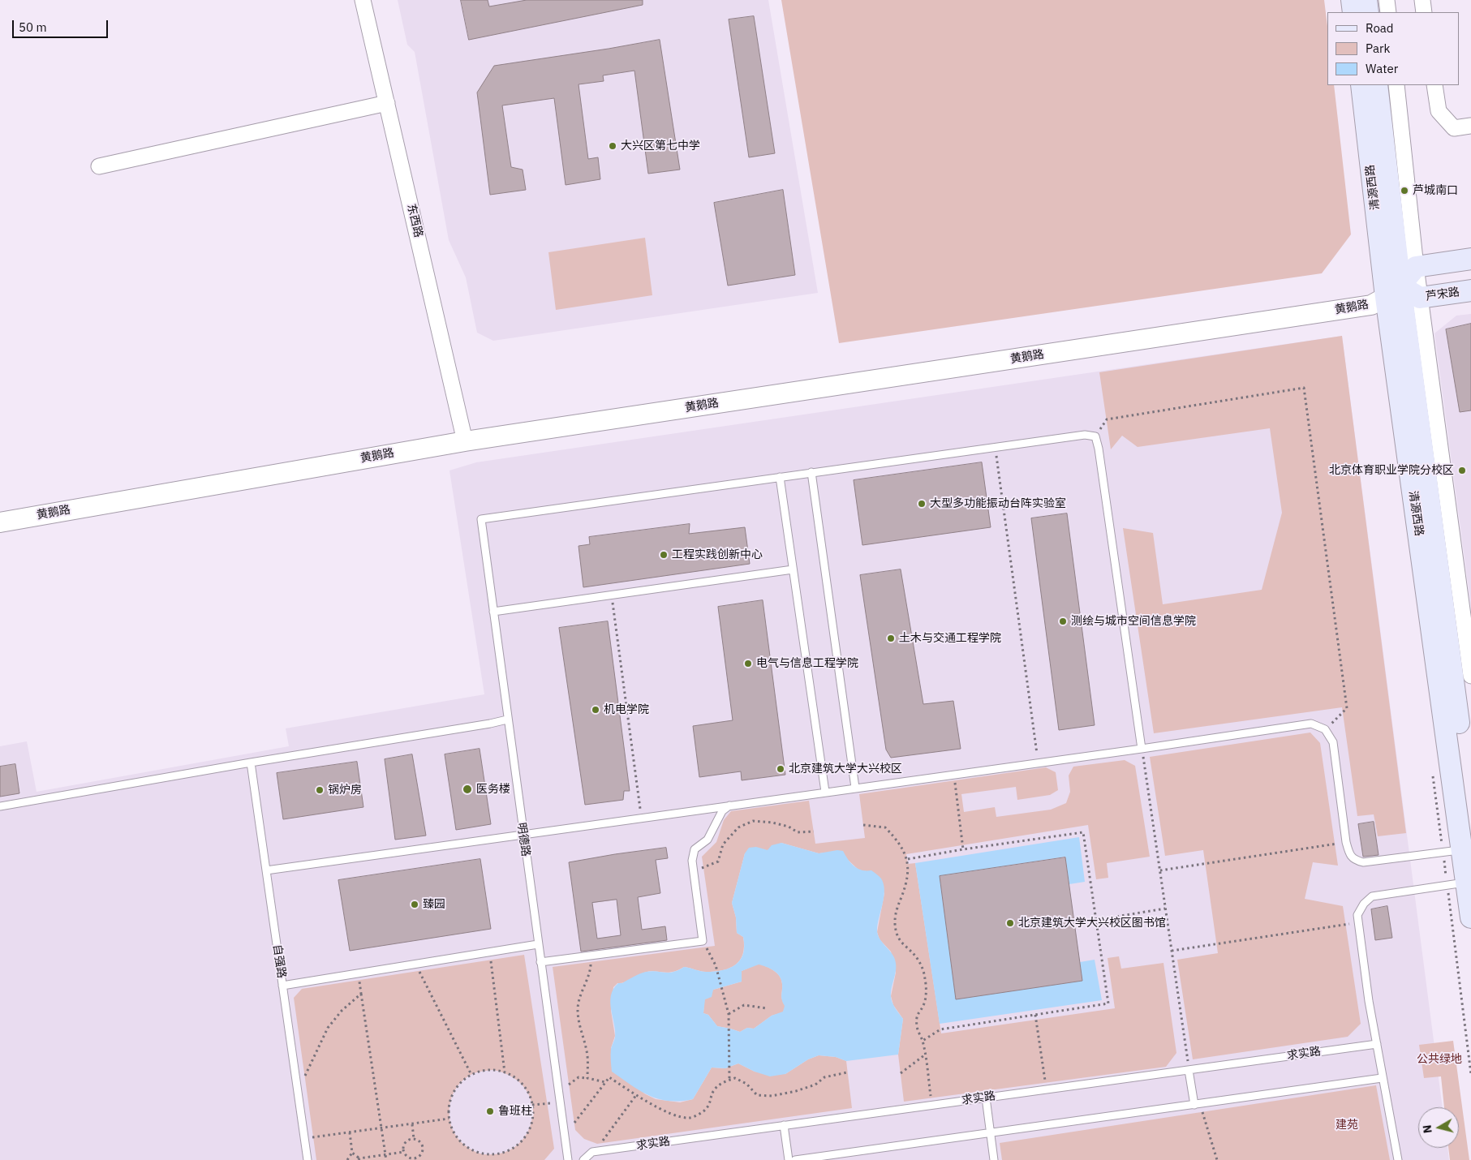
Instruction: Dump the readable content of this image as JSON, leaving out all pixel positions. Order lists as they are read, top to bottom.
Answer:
{
  "streets": {
    "main road": ["清源西路", "芦宋路"],
    "street": ["东西路", "黄鹅路"],
    "lane": ["明德路", "自强路", "求实路"]
  },
  "crossings": [
    ["清源西路", "芦宋路"],
    ["清源西路", "黄鹅路"],
    ["东西路", "黄鹅路"],
    ["芦宋路", "黄鹅路"]
  ],
  "parks": ["公共绿地", "建苑"],
  "places": [
    "大兴区第七中学",
    "芦城南口",
    "北京体育职业学院分校区",
    "大型多功能振动台阵实验室",
    "工程实践创新中心",
    "测绘与城市空间信息学院",
    "土木与交通工程学院",
    "电气与信息工程学院",
    "机电学院",
    "北京建筑大学大兴校区",
    "医务楼",
    "锅炉房",
    "臻园",
    "北京建筑大学大兴校区图书馆",
    "鲁班柱"
  ],
  "legend": ["Road", "Park", "Water"],
  "scale_bar": "50 m",
  "north": "left"
}
